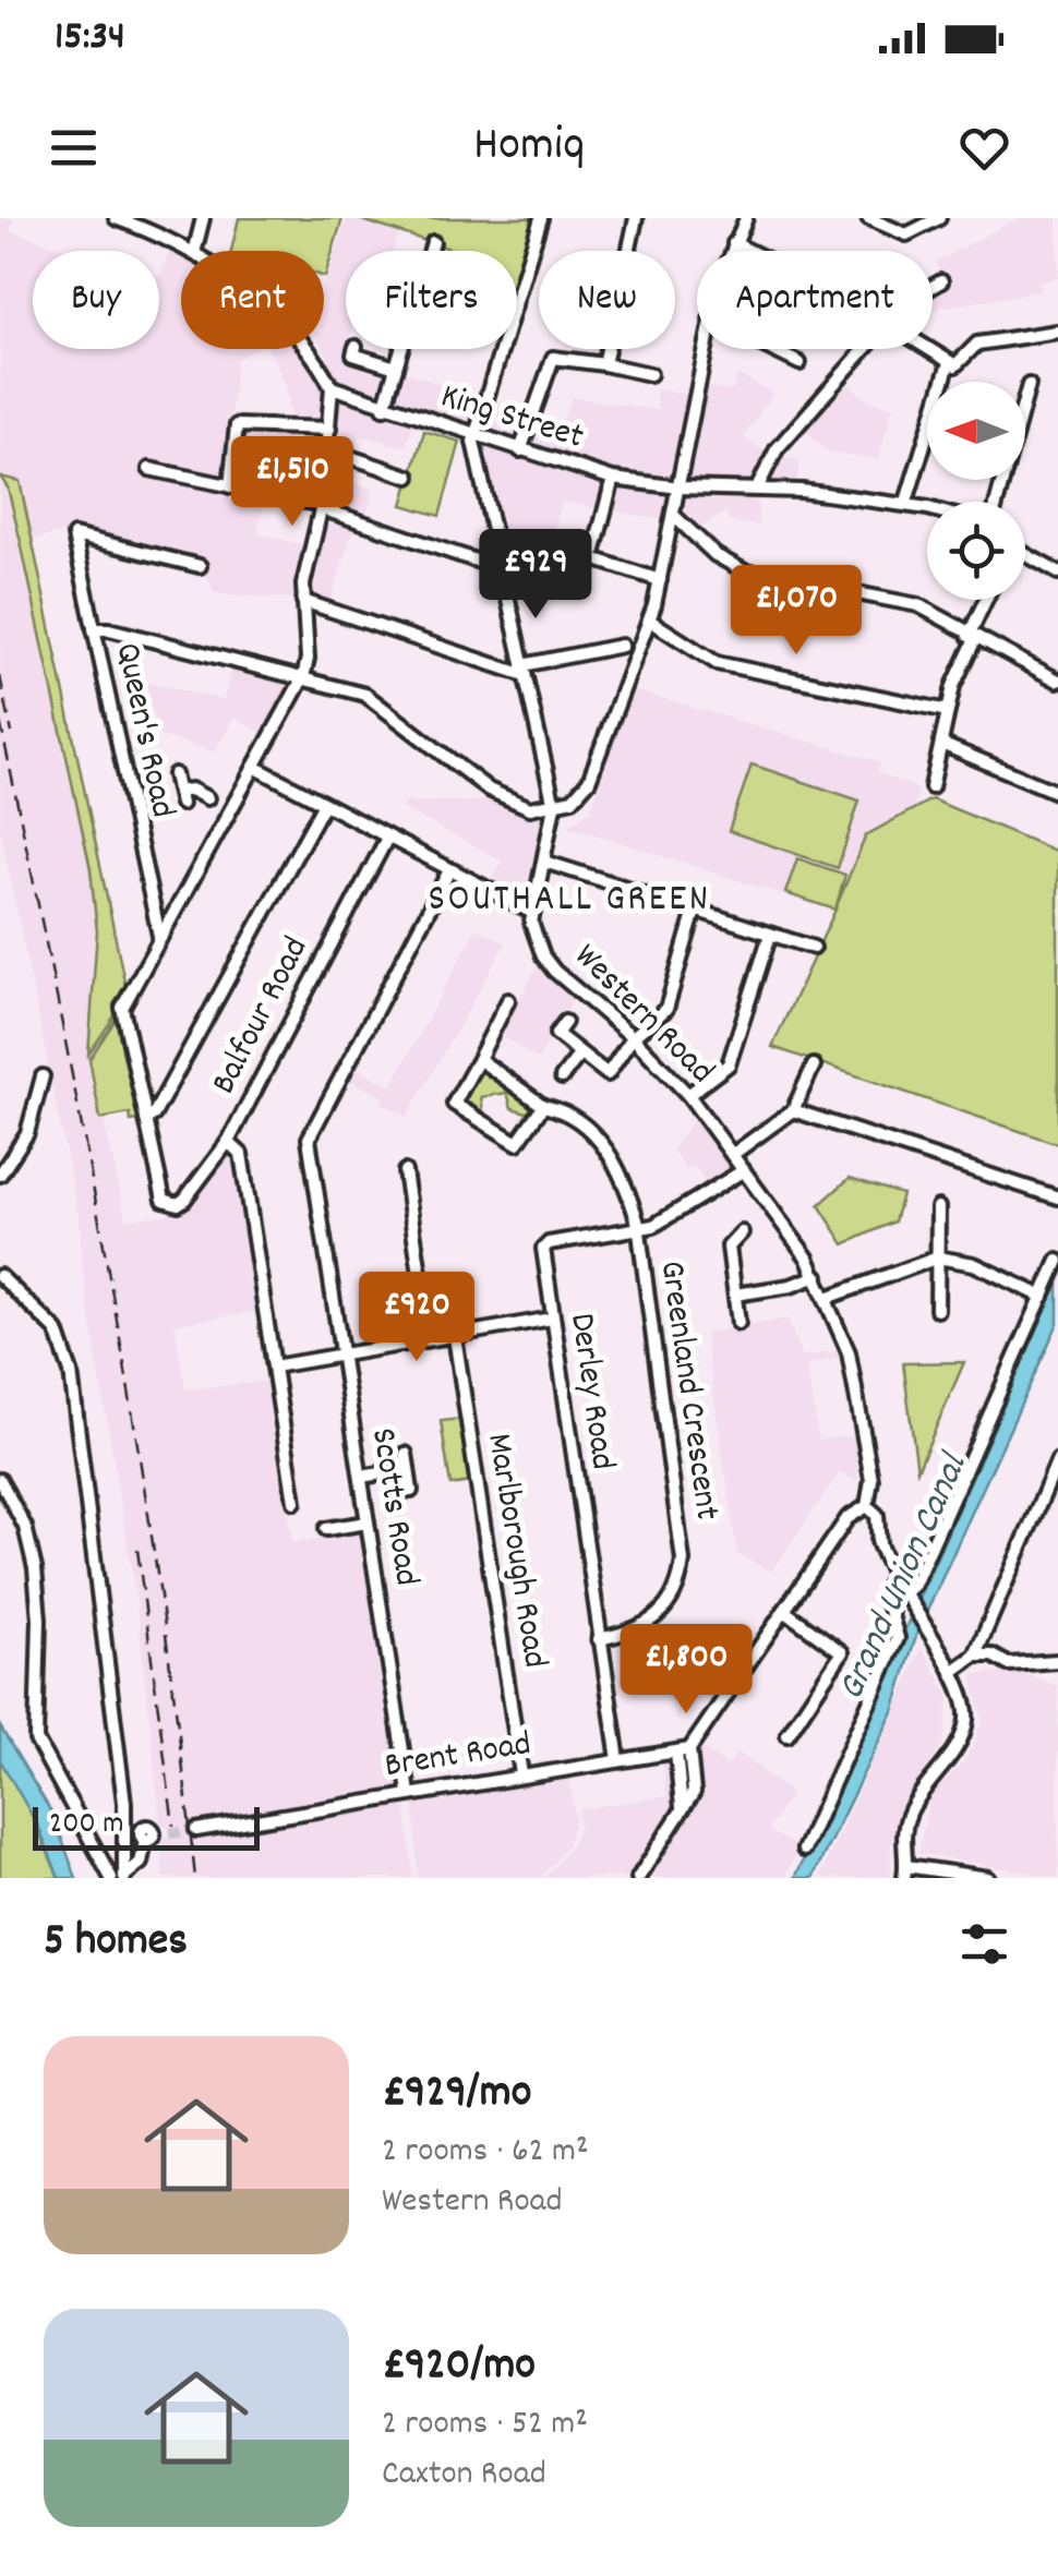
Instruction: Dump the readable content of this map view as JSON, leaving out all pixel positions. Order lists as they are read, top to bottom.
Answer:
{
  "streets": {
    "street": [
      "King Street",
      "Queen's Road",
      "Western Road",
      "Balfour Road",
      "Greenland Crescent",
      "Derley Road",
      "Scotts Road",
      "Marlborough Road",
      "Brent Road"
    ]
  },
  "crossings": [
    ["Western Road", "Derley Road"],
    ["Greenland Crescent", "Derley Road"],
    ["Derley Road", "Brent Road"],
    ["Scotts Road", "Brent Road"],
    ["Marlborough Road", "Brent Road"]
  ],
  "districts": ["SOUTHALL GREEN"],
  "water": ["Grand Union Canal"],
  "scale_bar": "200 m",
  "north": "left",
  "page": {
    "status": "15:34",
    "header": "Homiq",
    "chip": [
      "Buy",
      "Rent",
      "Filters",
      "New",
      "Apartment"
    ],
    "price": [
      "£1,510",
      "£929",
      "£1,070",
      "£920",
      "£1,800"
    ],
    "scale": "200 m",
    "heading": "5 homes",
    "list": [
      {
        "name": "£929/mo",
        "note": "2 rooms · 62 m² · Western Road"
      },
      {
        "name": "£920/mo",
        "note": "2 rooms · 52 m² · Caxton Road"
      }
    ]
  }
}
